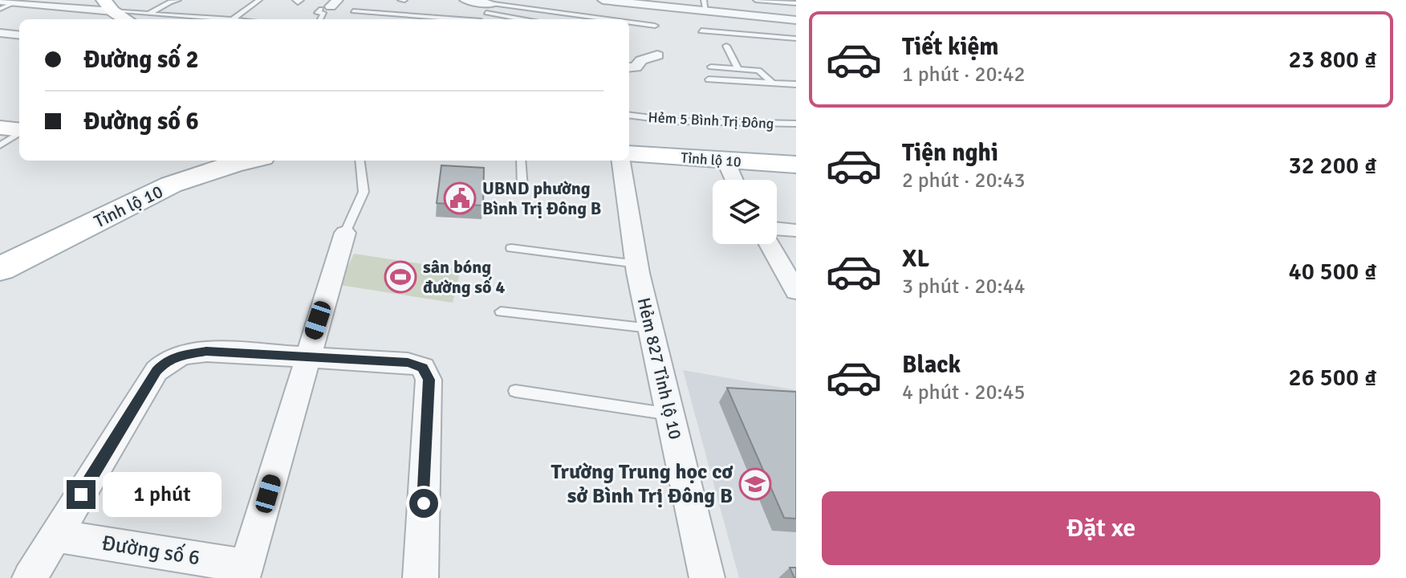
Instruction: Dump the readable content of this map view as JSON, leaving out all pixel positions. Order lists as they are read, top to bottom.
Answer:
{
  "streets": {
    "main road": ["Tỉnh lộ 10"],
    "street": ["Hẻm 827 Tỉnh lộ 10", "Đường số 6"],
    "lane": ["Hẻm 5 Bình Trị Đông"]
  },
  "places": {
    "public building": ["UBND phường Bình Trị Đông B"],
    "sports": ["sân bóng đường số 4"],
    "school or university": ["Trường Trung học cơ sở Bình Trị Đông B"]
  },
  "page": {
    "list": [
      {
        "name": "Tiết kiệm",
        "note": "1 phút · 20:42",
        "value": "23 800 ₫"
      },
      {
        "name": "Tiện nghi",
        "note": "2 phút · 20:43",
        "value": "32 200 ₫"
      },
      {
        "name": "XL",
        "note": "3 phút · 20:44",
        "value": "40 500 ₫"
      },
      {
        "name": "Black",
        "note": "4 phút · 20:45",
        "value": "26 500 ₫"
      }
    ],
    "banner": ["Đường số 2", "Đường số 6"],
    "bubble": "1 phút",
    "buttons": "Đặt xe"
  }
}
